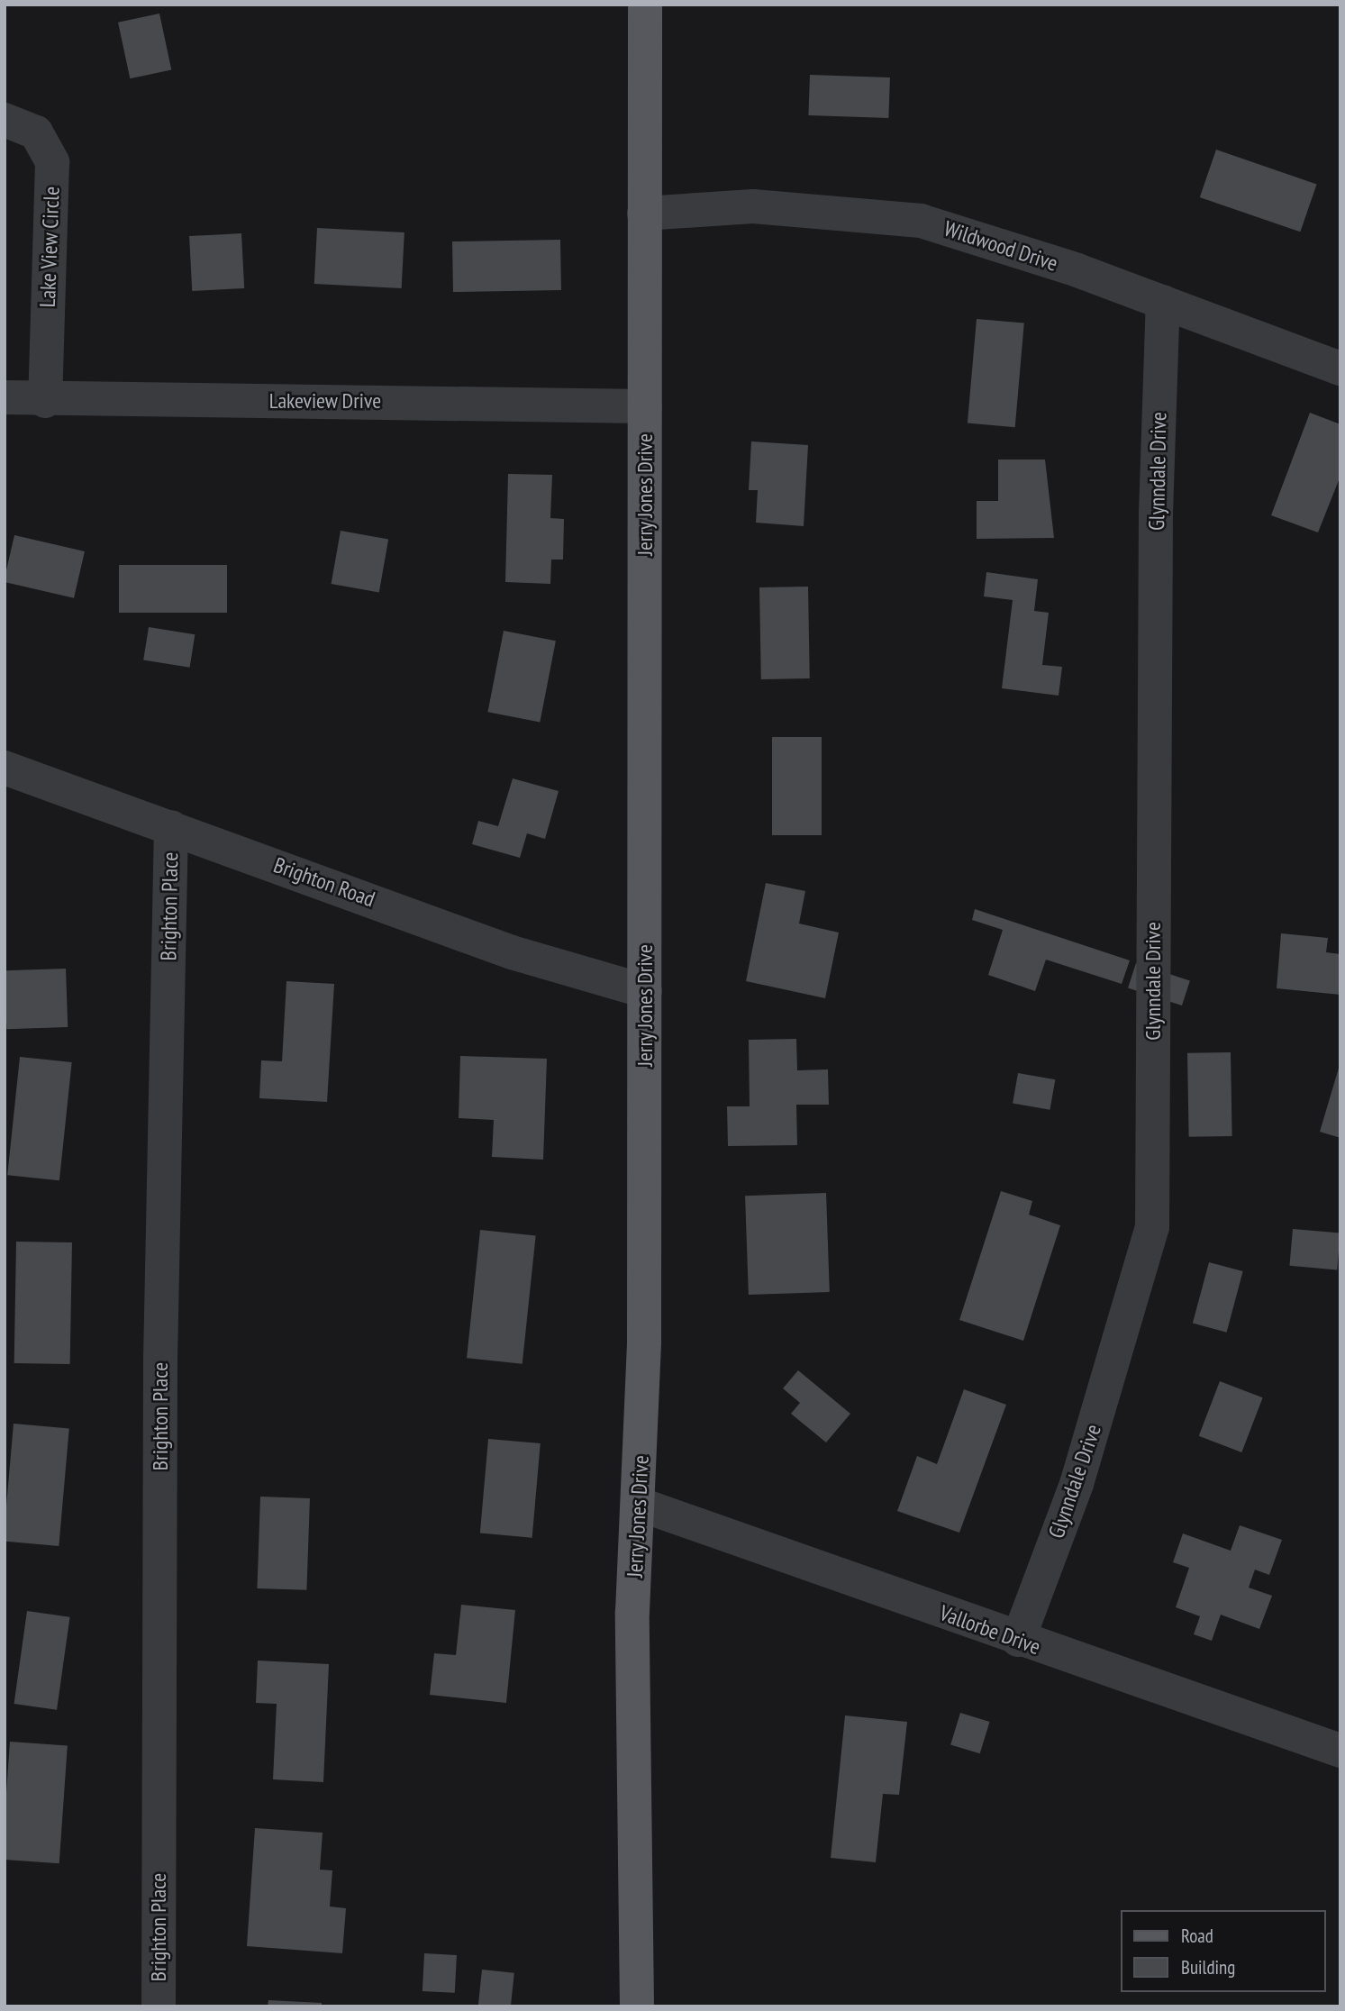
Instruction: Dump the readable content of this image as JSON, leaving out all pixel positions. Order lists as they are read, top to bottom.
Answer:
{
  "streets": {
    "main road": ["Jerry Jones Drive"],
    "street": [
      "Wildwood Drive",
      "Lake View Circle",
      "Lakeview Drive",
      "Glynndale Drive",
      "Brighton Road",
      "Brighton Place",
      "Vallorbe Drive"
    ]
  },
  "crossings": [
    ["Wildwood Drive", "Glynndale Drive"],
    ["Wildwood Drive", "Jerry Jones Drive"],
    ["Lake View Circle", "Lakeview Drive"],
    ["Lakeview Drive", "Jerry Jones Drive"],
    ["Glynndale Drive", "Vallorbe Drive"],
    ["Jerry Jones Drive", "Brighton Road"],
    ["Jerry Jones Drive", "Vallorbe Drive"],
    ["Brighton Road", "Brighton Place"]
  ],
  "legend": ["Road", "Building"]
}
